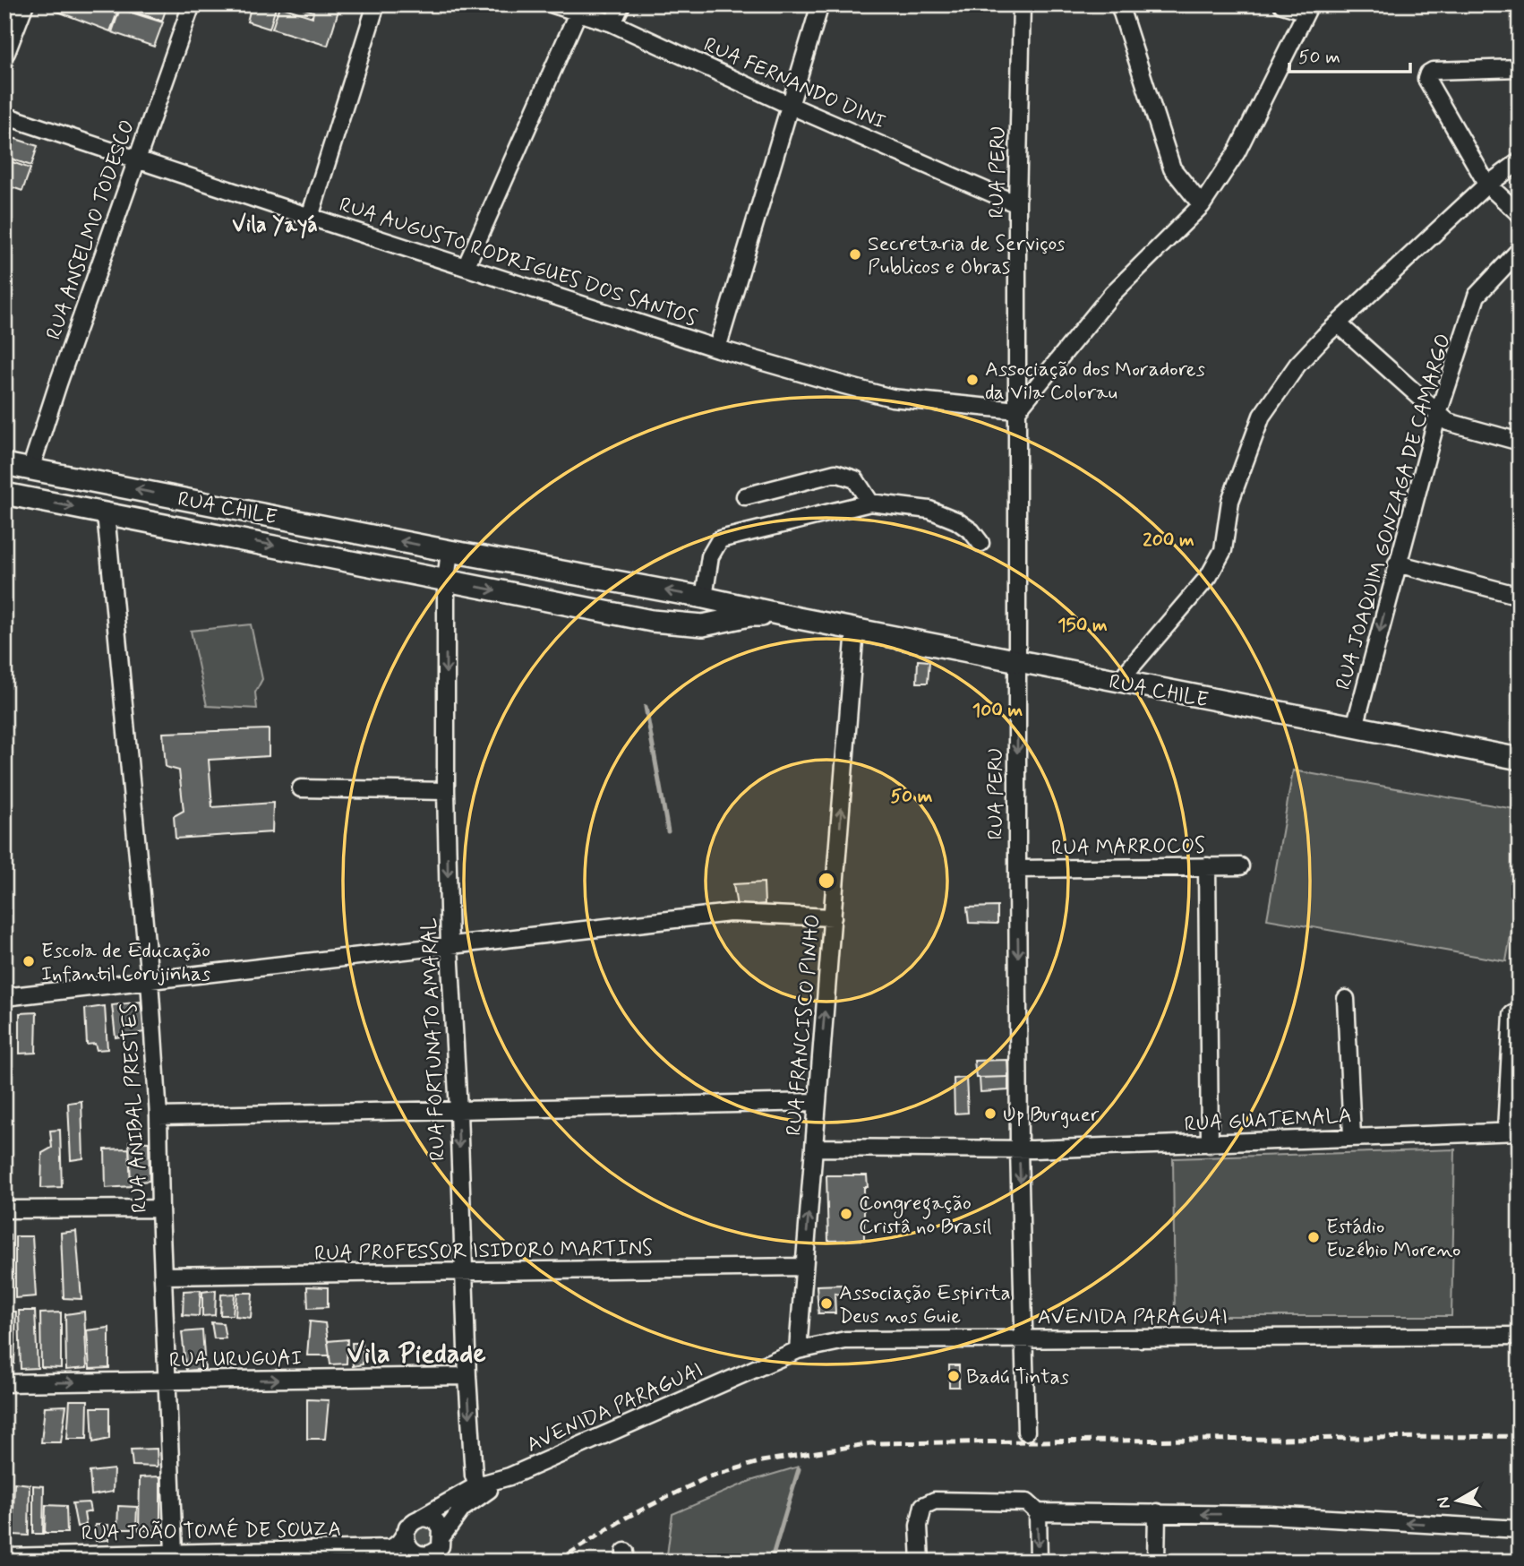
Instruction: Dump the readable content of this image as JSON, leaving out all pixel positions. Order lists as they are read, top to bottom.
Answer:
{
  "streets": {
    "main road": ["RUA CHILE"],
    "street": [
      "RUA FERNANDO DINI",
      "RUA PERU",
      "RUA ANSELMO TODESCO",
      "RUA AUGUSTO RODRIGUES DOS SANTOS",
      "RUA JOAQUIM GONZAGA DE CAMARGO",
      "RUA MARROCOS",
      "RUA FRANCISCO PINHO",
      "RUA FORTUNATO AMARAL",
      "RUA ANIBAL PRESTES",
      "RUA GUATEMALA",
      "RUA PROFESSOR ISIDORO MARTINS",
      "AVENIDA PARAGUAI",
      "RUA URUGUAI",
      "RUA JOÃO TOMÉ DE SOUZA"
    ]
  },
  "crossings": [
    ["RUA FERNANDO DINI", "RUA PERU"],
    ["RUA PERU", "RUA AUGUSTO RODRIGUES DOS SANTOS"],
    ["RUA PERU", "RUA CHILE"],
    ["RUA PERU", "RUA MARROCOS"],
    ["RUA PERU", "RUA GUATEMALA"],
    ["RUA PERU", "AVENIDA PARAGUAI"],
    ["RUA ANSELMO TODESCO", "RUA AUGUSTO RODRIGUES DOS SANTOS"],
    ["RUA ANSELMO TODESCO", "RUA CHILE"],
    ["RUA CHILE", "RUA JOAQUIM GONZAGA DE CAMARGO"],
    ["RUA CHILE", "RUA FRANCISCO PINHO"],
    ["RUA CHILE", "RUA FORTUNATO AMARAL"],
    ["RUA CHILE", "RUA ANIBAL PRESTES"],
    ["RUA FRANCISCO PINHO", "RUA GUATEMALA"],
    ["RUA FRANCISCO PINHO", "RUA PROFESSOR ISIDORO MARTINS"],
    ["RUA FRANCISCO PINHO", "AVENIDA PARAGUAI"],
    ["RUA FORTUNATO AMARAL", "RUA PROFESSOR ISIDORO MARTINS"],
    ["RUA FORTUNATO AMARAL", "AVENIDA PARAGUAI"],
    ["RUA FORTUNATO AMARAL", "RUA URUGUAI"],
    ["RUA ANIBAL PRESTES", "RUA PROFESSOR ISIDORO MARTINS"],
    ["RUA ANIBAL PRESTES", "RUA URUGUAI"],
    ["RUA ANIBAL PRESTES", "RUA JOÃO TOMÉ DE SOUZA"],
    ["AVENIDA PARAGUAI", "RUA JOÃO TOMÉ DE SOUZA"]
  ],
  "one_way": [
    "RUA PERU",
    "RUA FRANCISCO PINHO",
    "RUA FORTUNATO AMARAL",
    "RUA URUGUAI"
  ],
  "districts": ["Vila Yayá", "Vila Piedade"],
  "places": [
    "Secretaria de Serviços Publicos e Obras",
    "Associação dos Moradores da Vila Colorau",
    "Escola de Educação Infantil Corujinhas",
    "Up Burguer",
    "Congregação Cristâ no Brasil",
    "Estádio Euzébio Moreno",
    "Associação Espirita Deus nos Guie",
    "Badú Tintas"
  ],
  "scale_bar": "50 m",
  "north": "left",
  "rings": [
    "200 m",
    "150 m",
    "100 m",
    "50 m"
  ]
}
